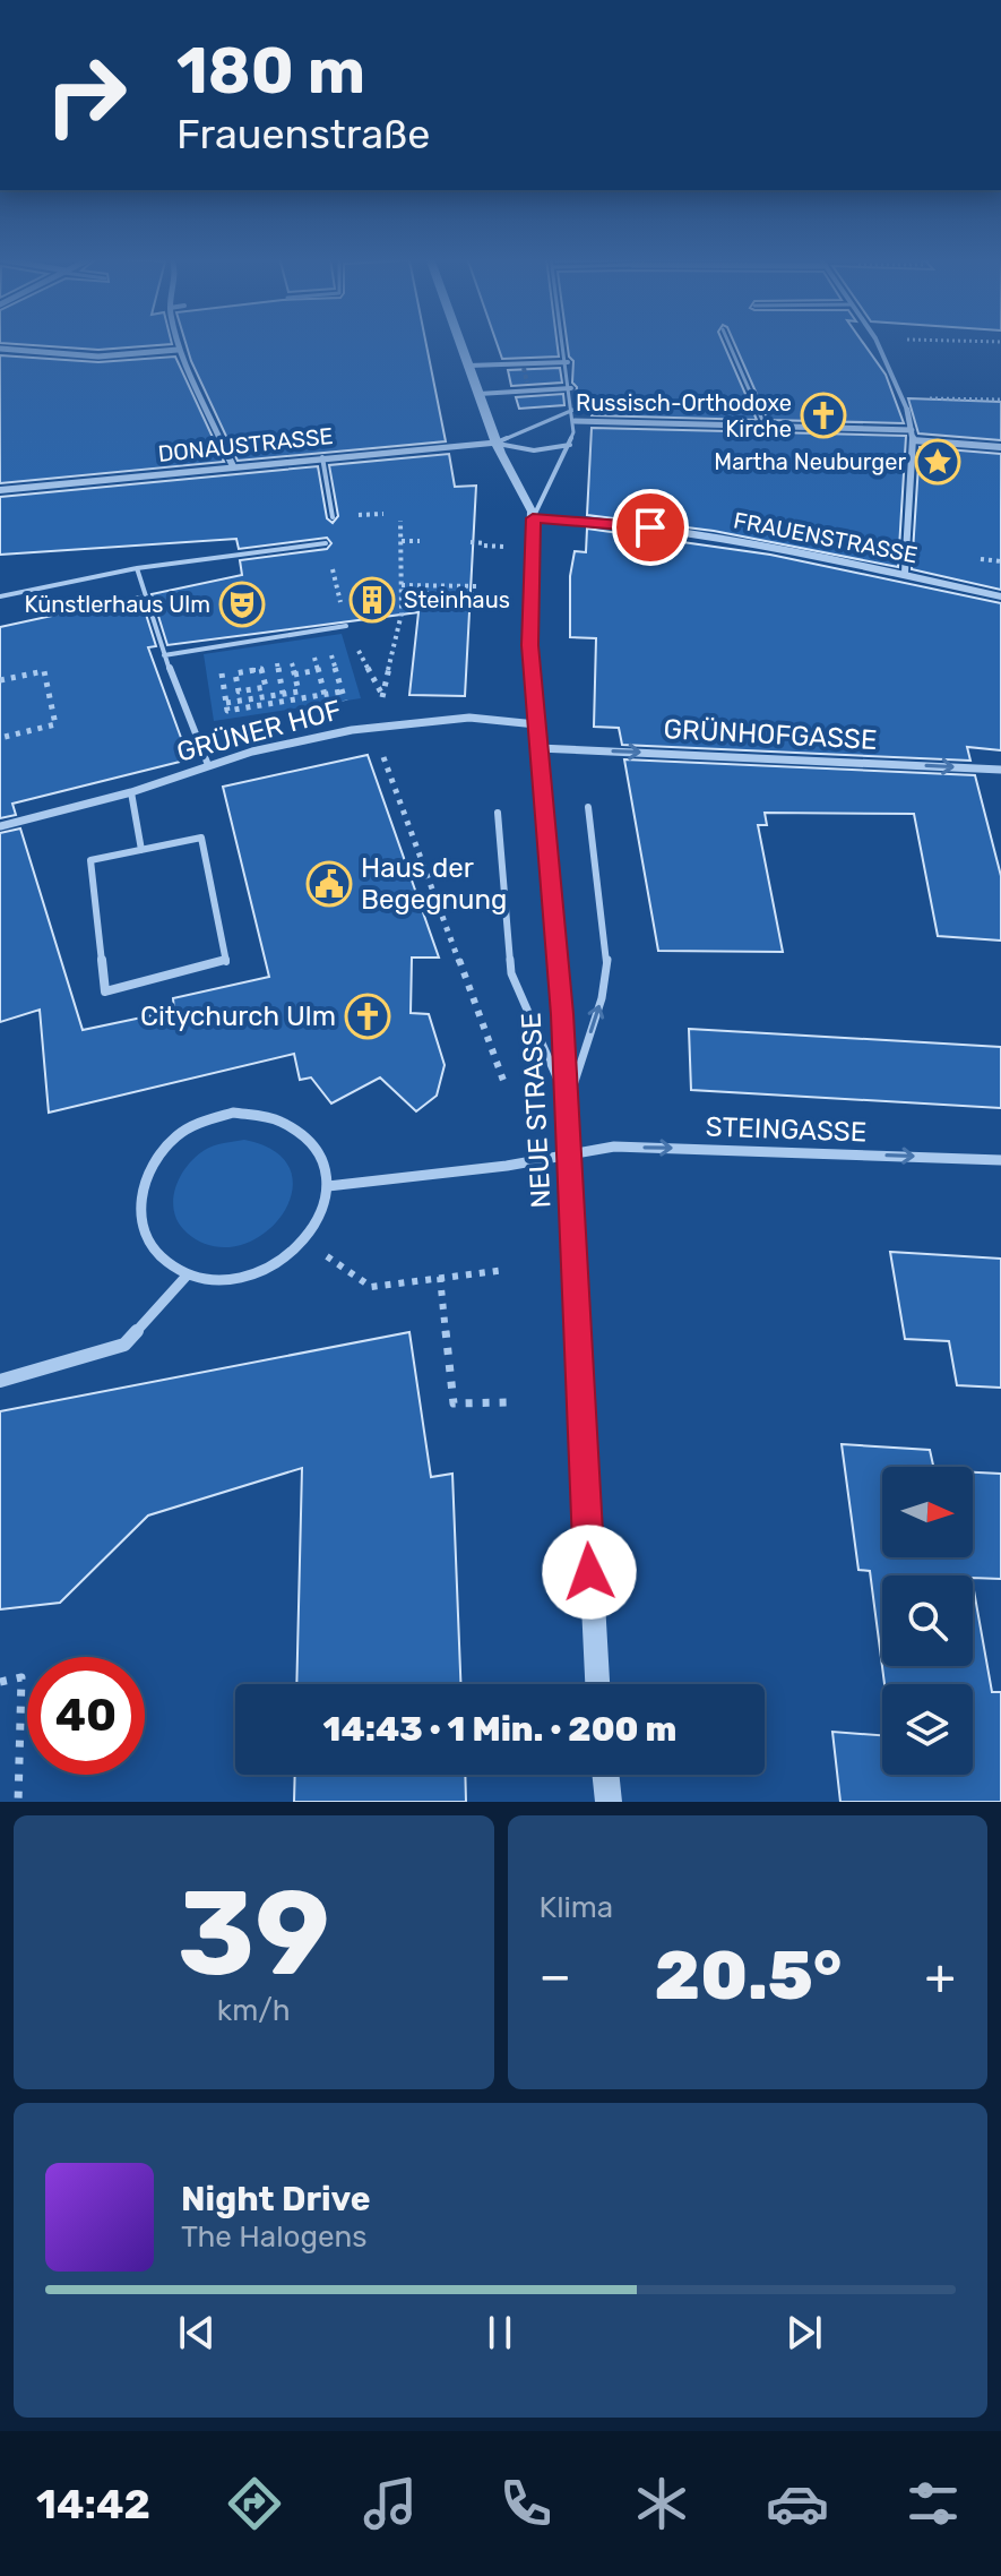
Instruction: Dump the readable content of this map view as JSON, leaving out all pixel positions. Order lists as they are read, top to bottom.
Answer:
{
  "streets": {
    "street": [
      "DONAUSTRASSE",
      "FRAUENSTRASSE",
      "GRÜNER HOF",
      "GRÜNHOFGASSE",
      "NEUE STRASSE",
      "STEINGASSE"
    ]
  },
  "crossings": [
    ["DONAUSTRASSE", "NEUE STRASSE"],
    ["FRAUENSTRASSE", "NEUE STRASSE"],
    ["GRÜNER HOF", "NEUE STRASSE"],
    ["GRÜNHOFGASSE", "NEUE STRASSE"],
    ["NEUE STRASSE", "STEINGASSE"]
  ],
  "one_way": ["GRÜNHOFGASSE", "STEINGASSE"],
  "places": {
    "church": ["Russisch-Orthodoxe Kirche", "Citychurch Ulm"],
    "place": ["Martha Neuburger"],
    "building": ["Steinhaus"],
    "theatre": ["Künstlerhaus Ulm"],
    "public building": ["Haus der Begegnung"]
  },
  "north": "right",
  "page": {
    "turn": ["180 m", "Frauenstraße"],
    "limit": "40",
    "trip": "14:43 · 1 Min. · 200 m",
    "tile": [
      ["39", "km/h"],
      "Klima"
    ],
    "heat": ["−", "20.5°", "+"],
    "song": ["Night Drive", "The Halogens"],
    "tabs": "14:42"
  }
}
